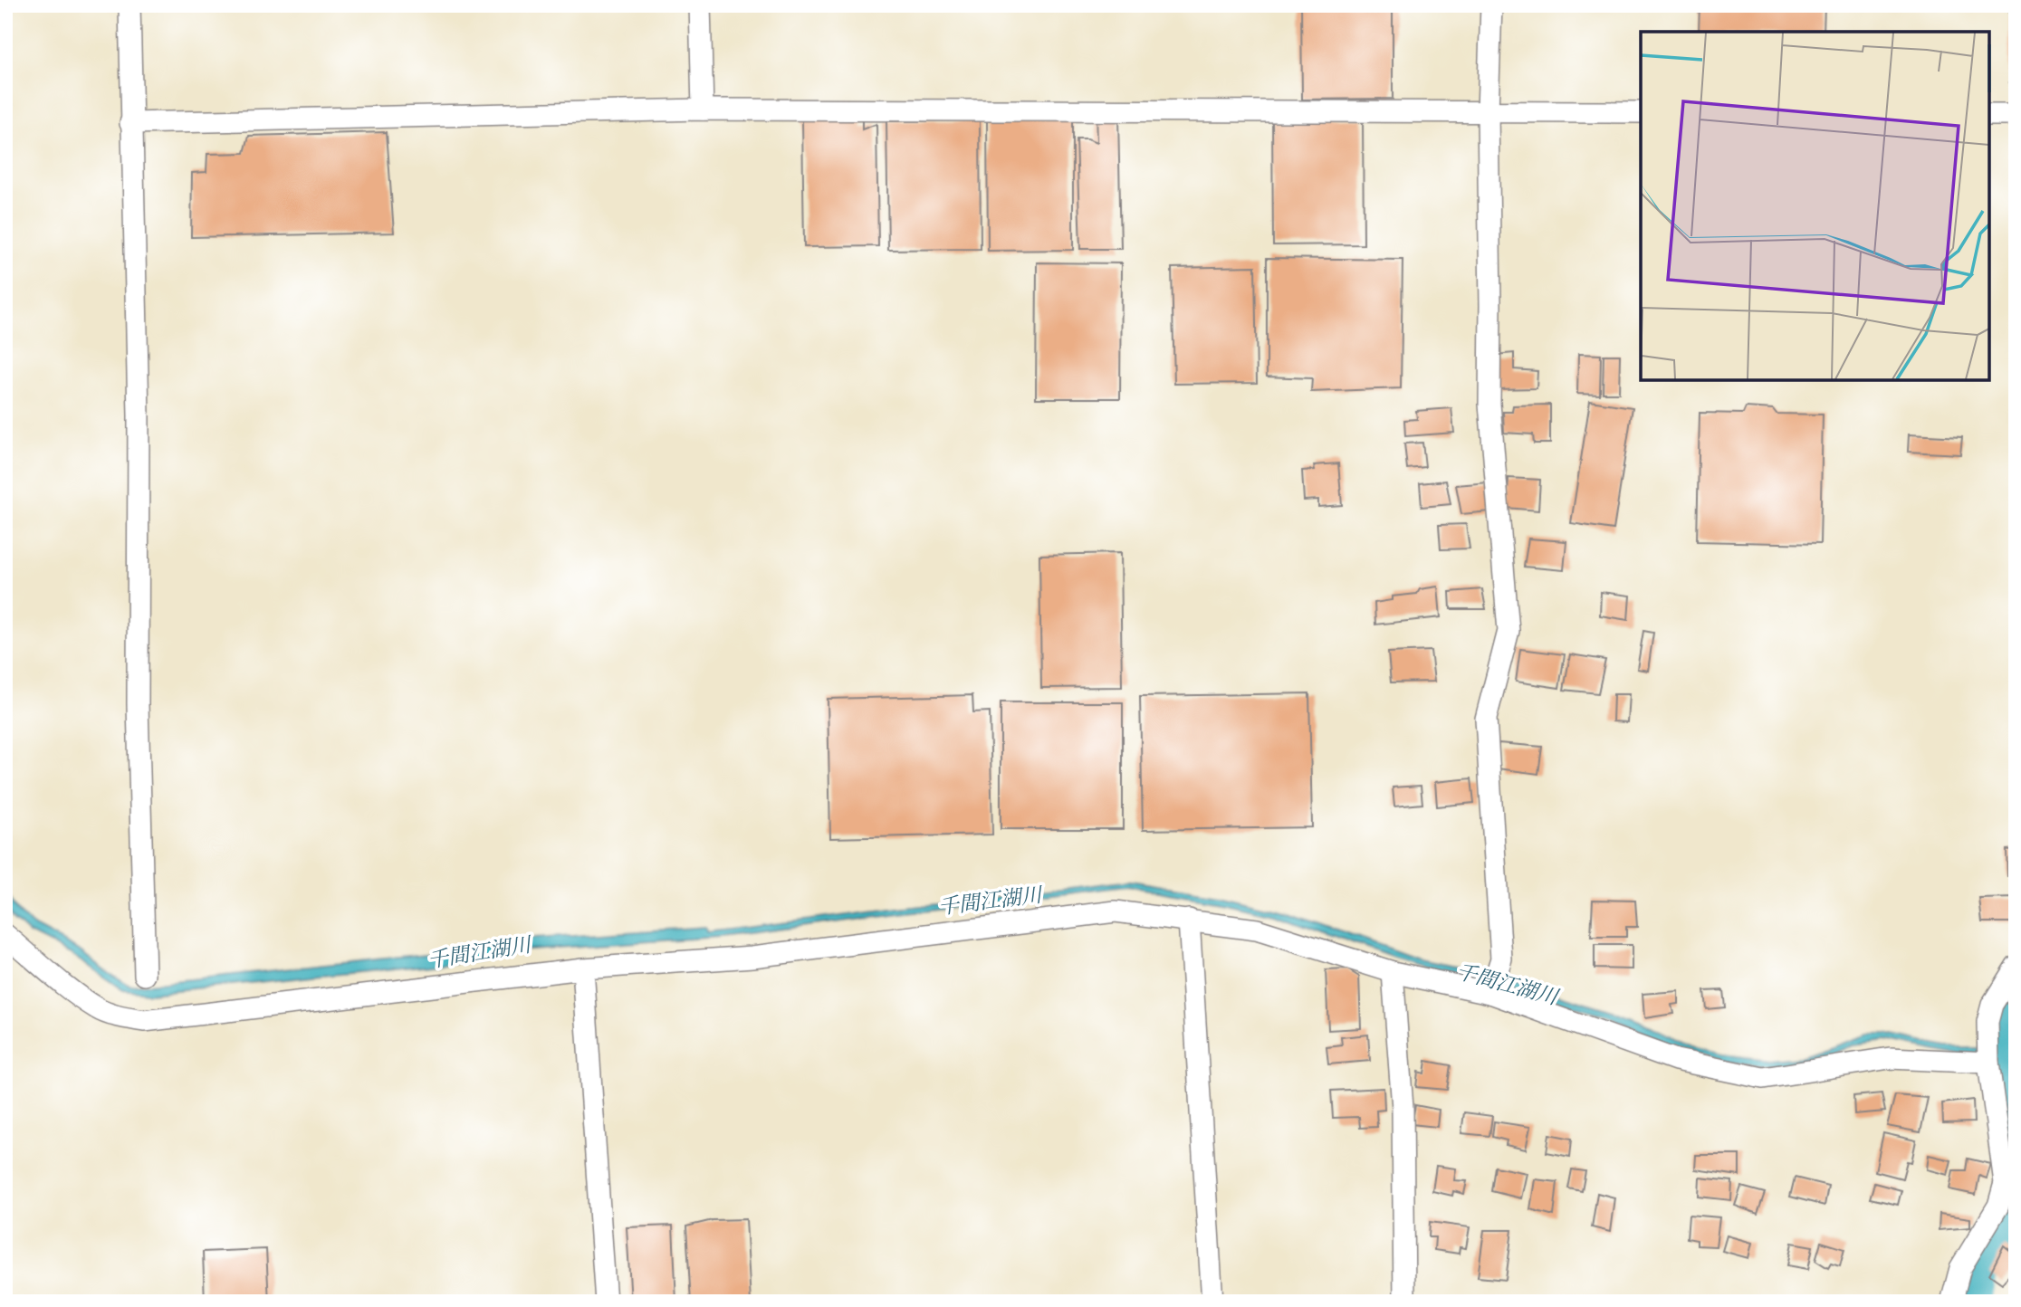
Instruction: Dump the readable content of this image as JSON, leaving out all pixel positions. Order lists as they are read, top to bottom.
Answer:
{
  "water": ["千間江湖川"]
}
